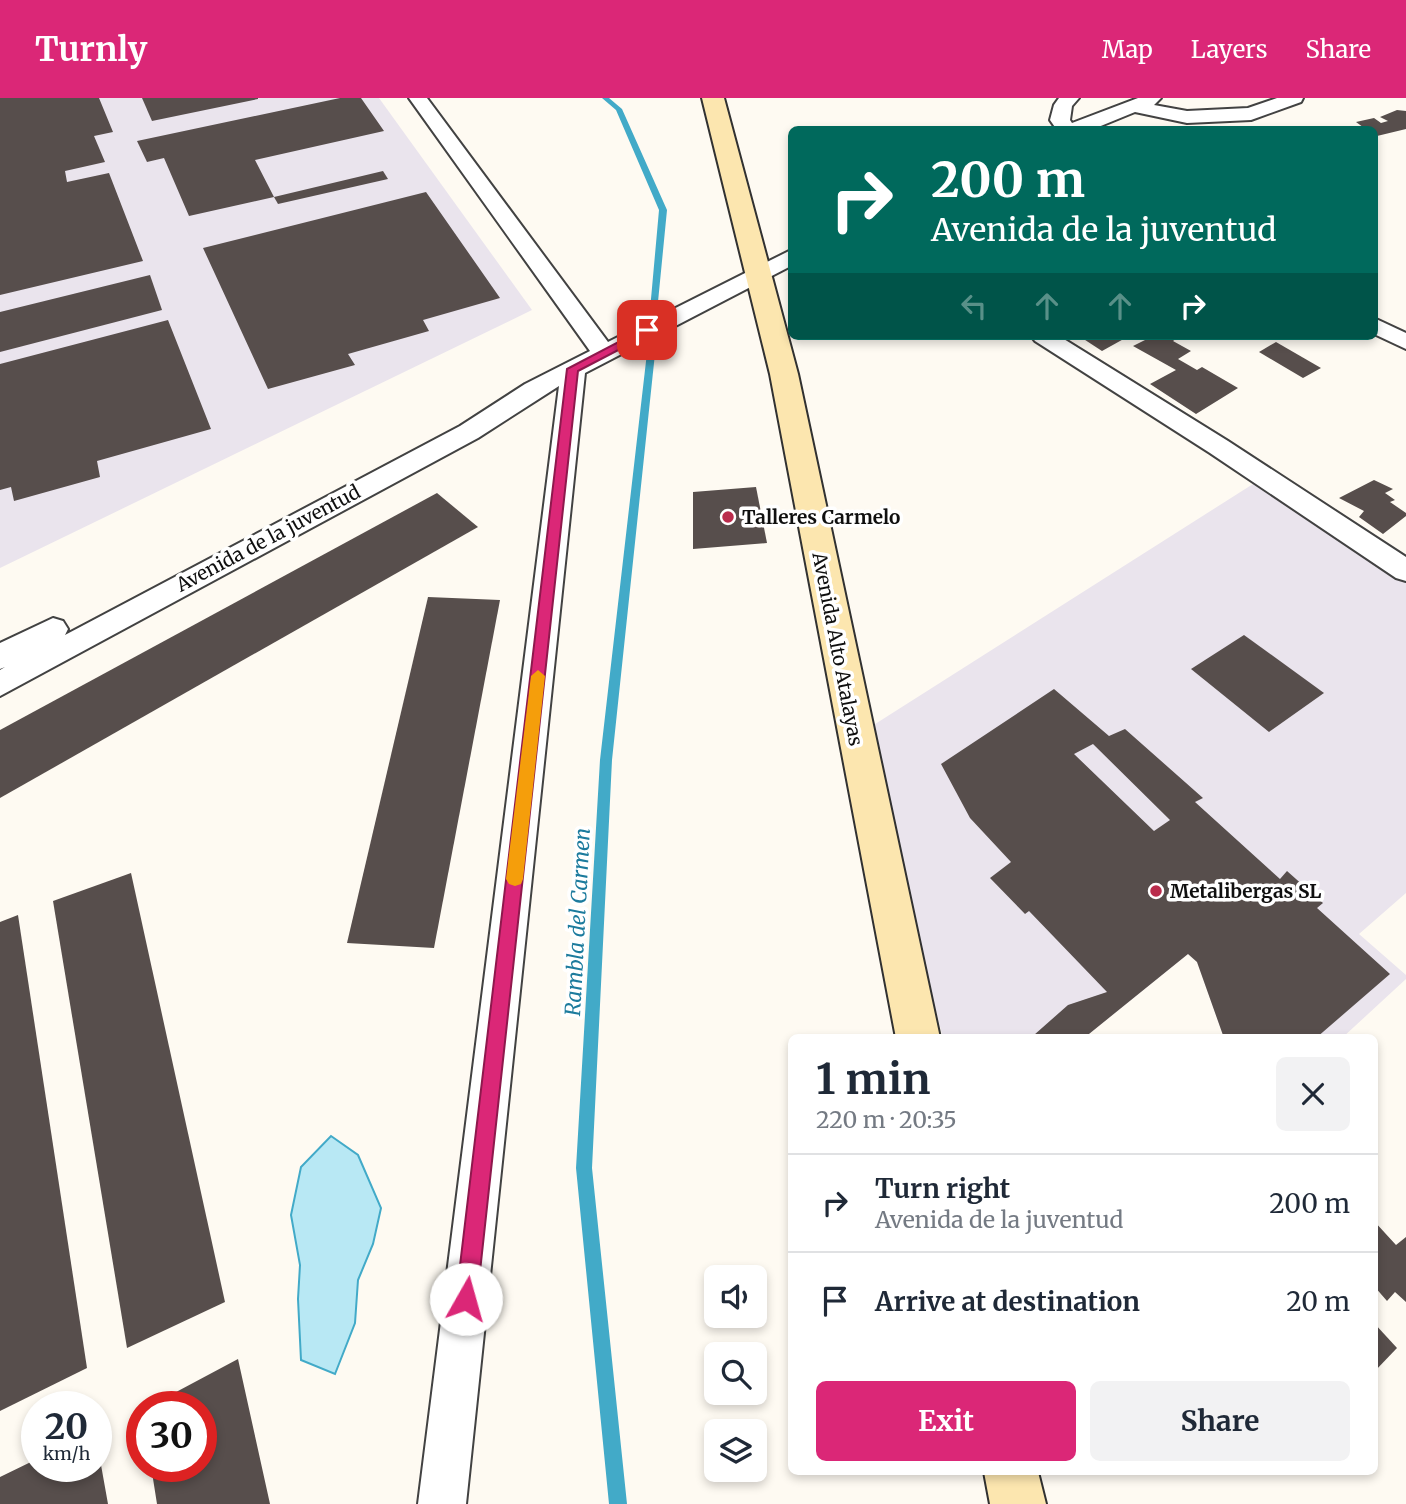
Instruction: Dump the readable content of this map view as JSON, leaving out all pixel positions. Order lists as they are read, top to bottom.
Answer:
{
  "streets": {
    "main road": ["Avenida Alto Atalayas"],
    "street": ["Avenida de la juventud"]
  },
  "crossings": [
    ["Avenida de la juventud", "Avenida Alto Atalayas"]
  ],
  "water": ["Rambla del Carmen"],
  "places": ["Talleres Carmelo", "Metalibergas SL"],
  "page": {
    "header": "Turnly",
    "nav": ["Map", "Layers", "Share"],
    "turn": ["200 m", "Avenida de la juventud"],
    "heading": ["1 min", "220 m · 20:35"],
    "list": [
      {
        "name": "Turn right",
        "note": "Avenida de la juventud",
        "value": "200 m"
      },
      {
        "name": "Arrive at destination",
        "value": "20 m"
      }
    ],
    "buttons": ["Exit", "Share"],
    "speed": "20 km/h",
    "limit": "30"
  }
}
